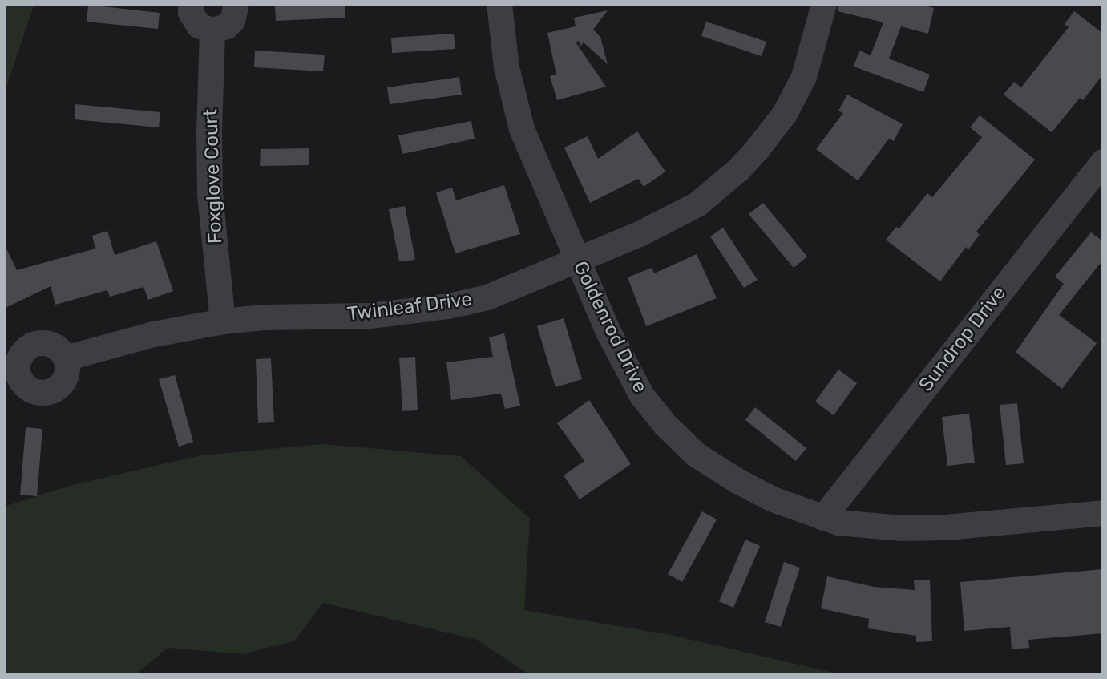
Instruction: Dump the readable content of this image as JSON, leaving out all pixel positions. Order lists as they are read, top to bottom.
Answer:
{
  "streets": {
    "street": [
      "Foxglove Court",
      "Twinleaf Drive",
      "Goldenrod Drive",
      "Sundrop Drive"
    ]
  },
  "crossings": [
    ["Foxglove Court", "Twinleaf Drive"],
    ["Twinleaf Drive", "Goldenrod Drive"],
    ["Goldenrod Drive", "Sundrop Drive"]
  ]
}
